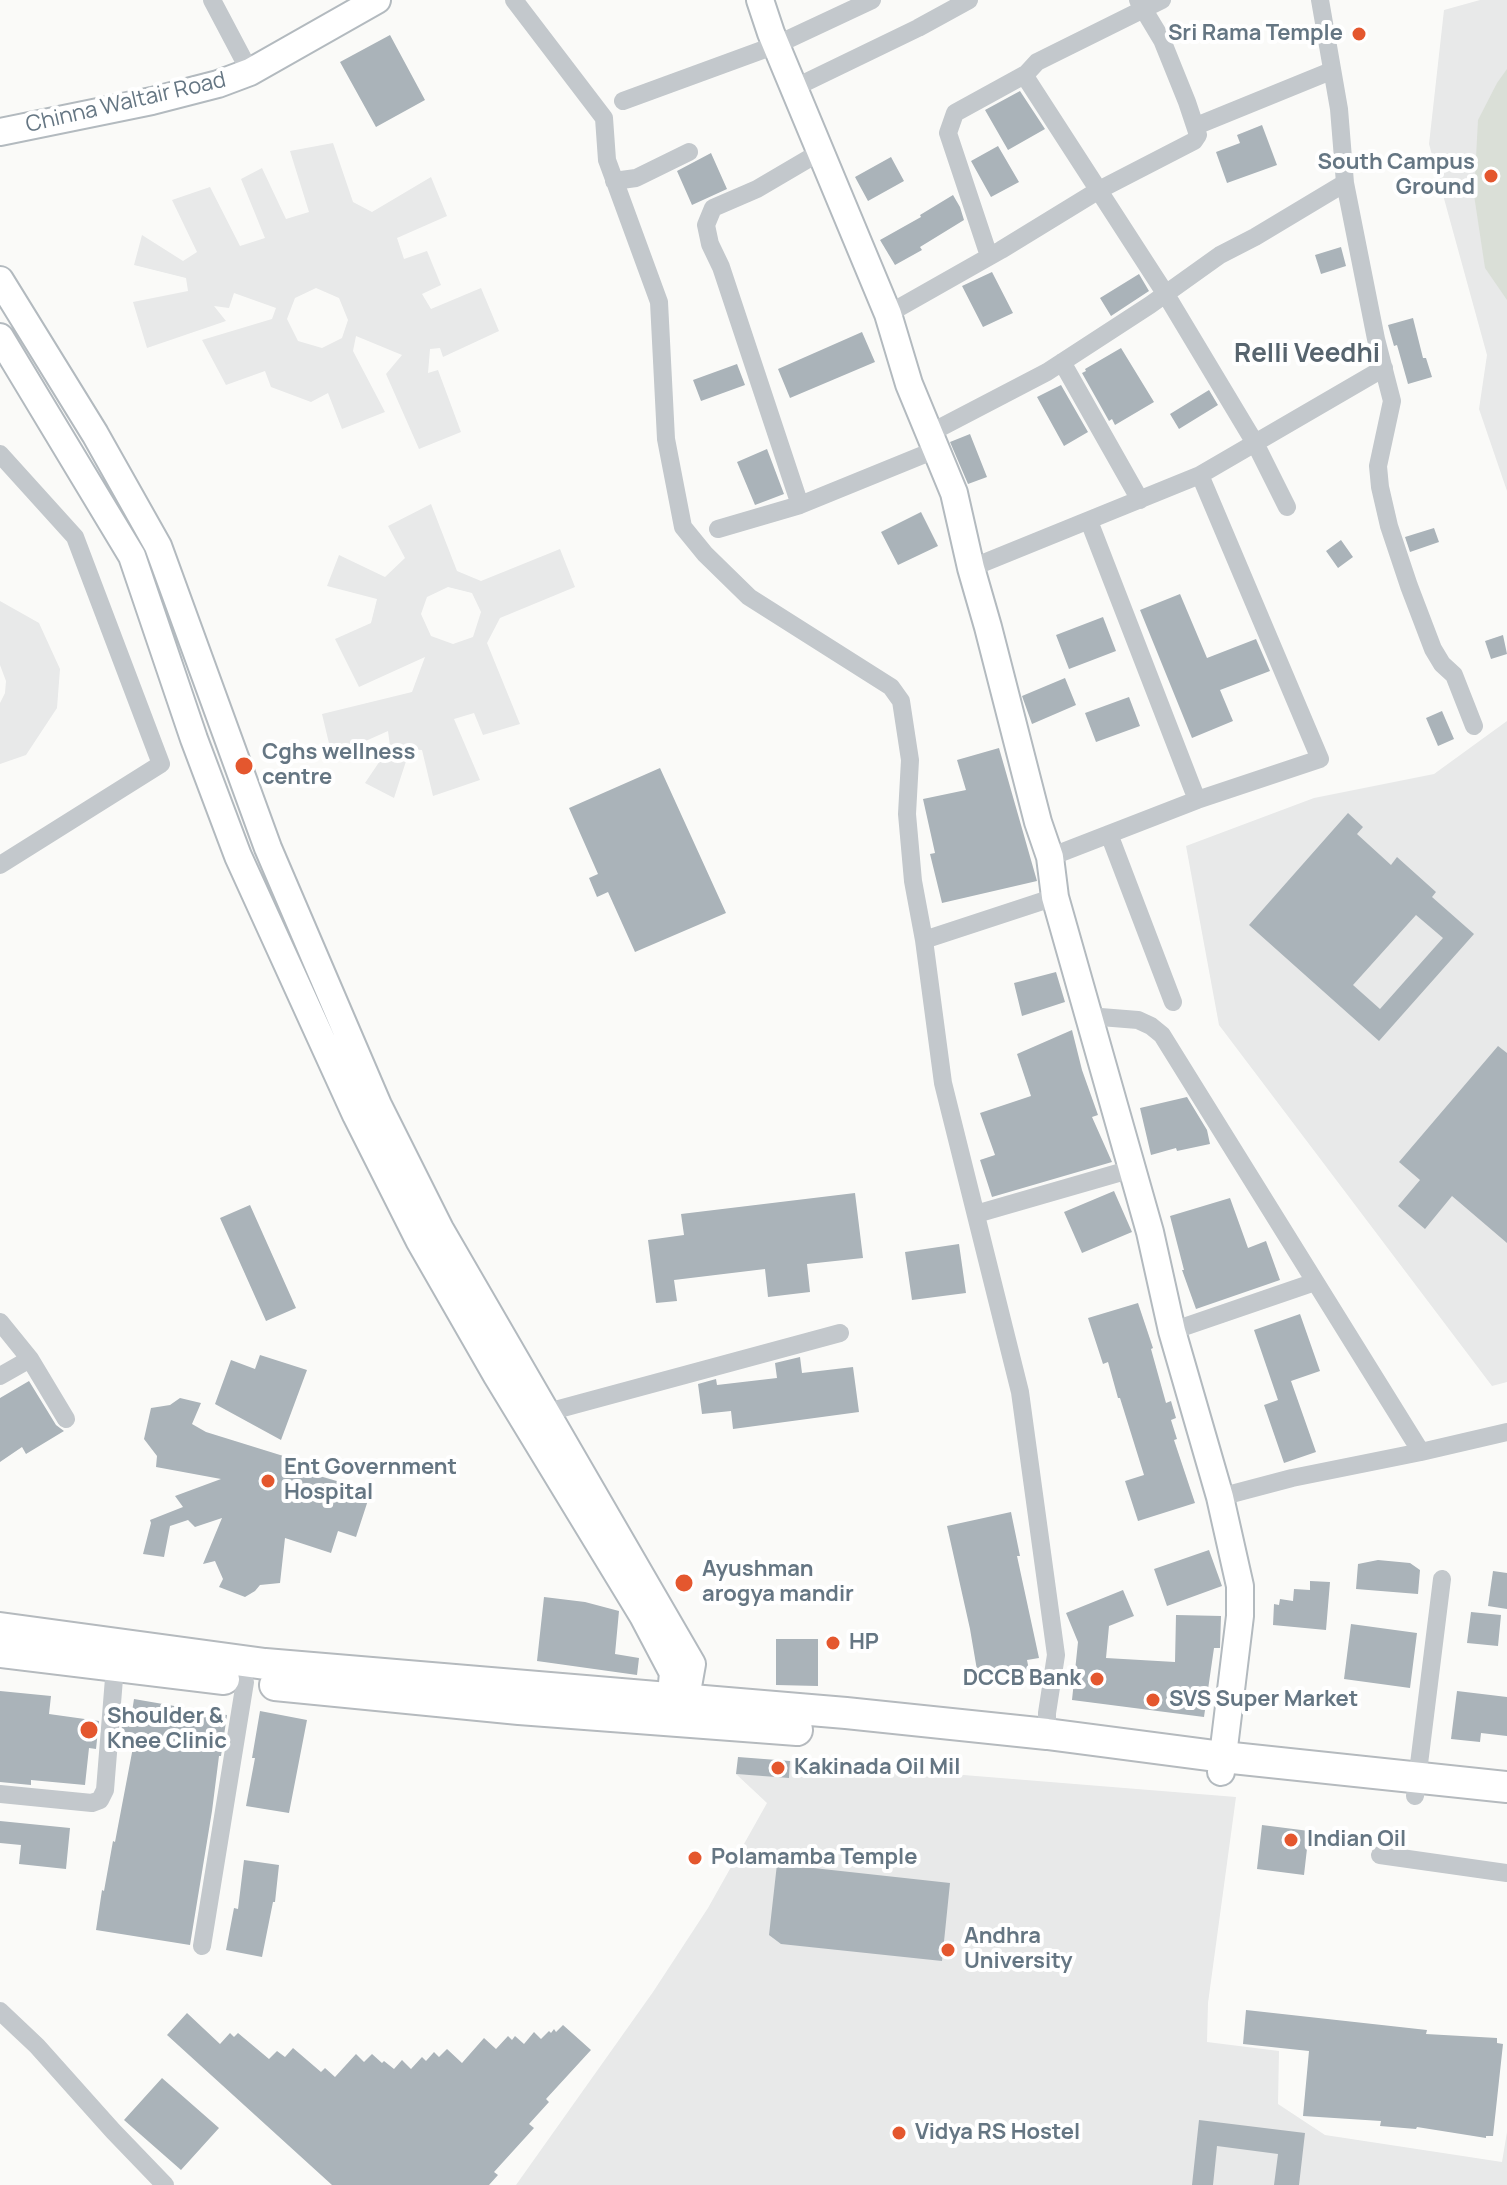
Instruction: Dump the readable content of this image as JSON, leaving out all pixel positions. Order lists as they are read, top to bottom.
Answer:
{
  "streets": {
    "street": ["Chinna Waltair Road"]
  },
  "districts": ["Relli Veedhi"],
  "places": [
    "Sri Rama Temple",
    "South Campus Ground",
    "Cghs wellness centre",
    "Ent Government Hospital",
    "Ayushman arogya mandir",
    "HP",
    "DCCB Bank",
    "SVS Super Market",
    "Shoulder & Knee Clinic",
    "Kakinada Oil Mil",
    "Indian Oil",
    "Polamamba Temple",
    "Andhra University",
    "Vidya RS Hostel"
  ]
}
